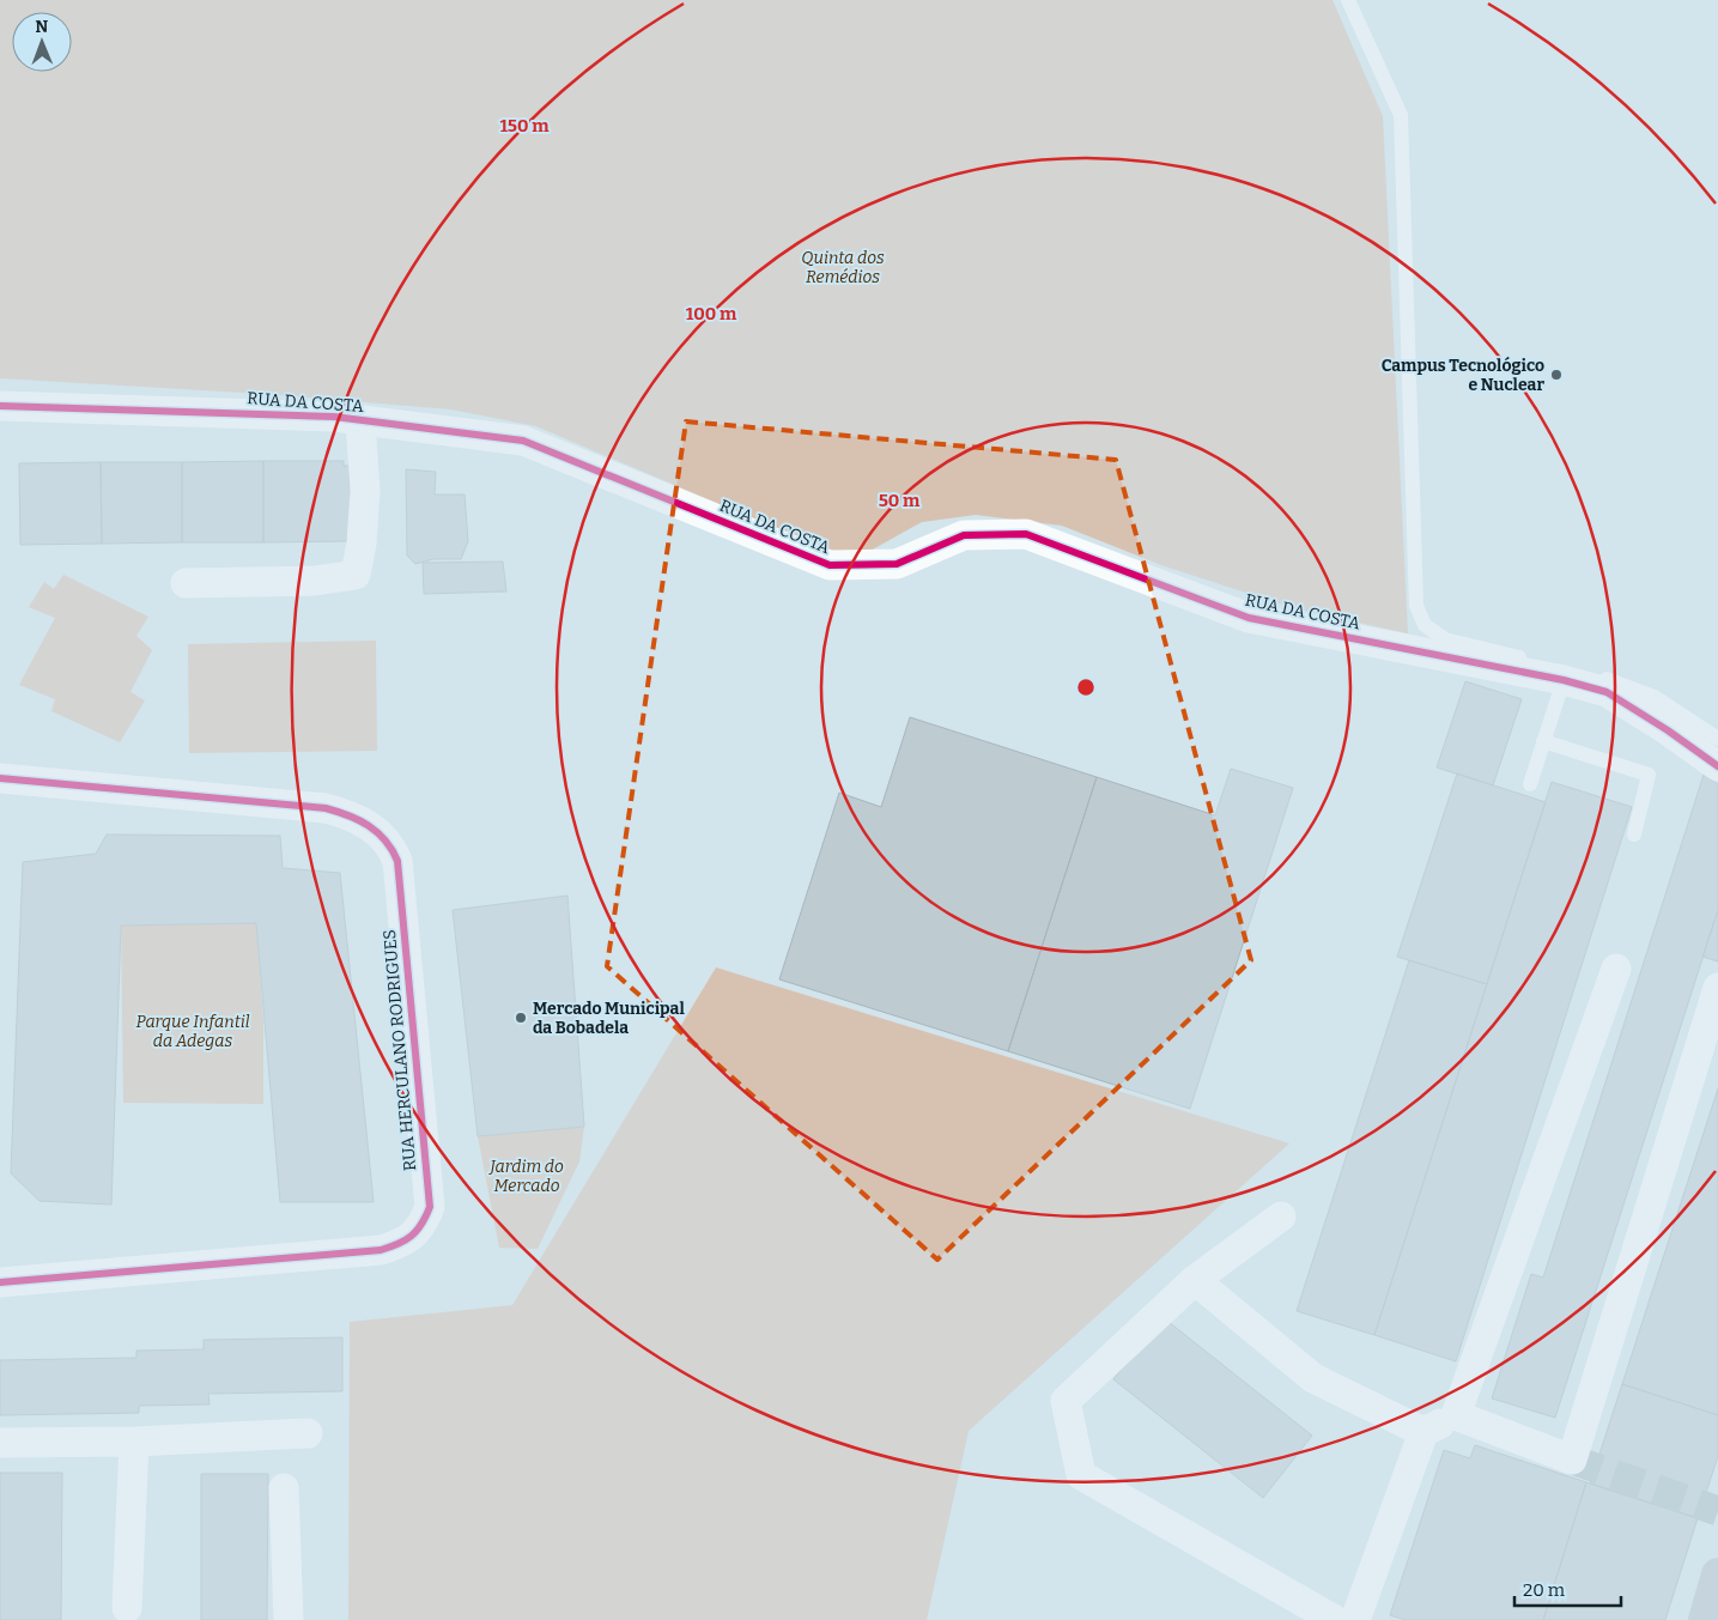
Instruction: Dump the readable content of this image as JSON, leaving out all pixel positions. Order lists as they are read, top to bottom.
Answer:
{
  "streets": {
    "street": ["RUA DA COSTA", "RUA HERCULANO RODRIGUES"]
  },
  "parks": ["Quinta dos Remédios", "Parque Infantil da Adegas", "Jardim do Mercado"],
  "places": ["Campus Tecnológico e Nuclear", "Mercado Municipal da Bobadela"],
  "scale_bar": "20 m",
  "north": "top",
  "rings": ["150 m", "100 m", "50 m"]
}
